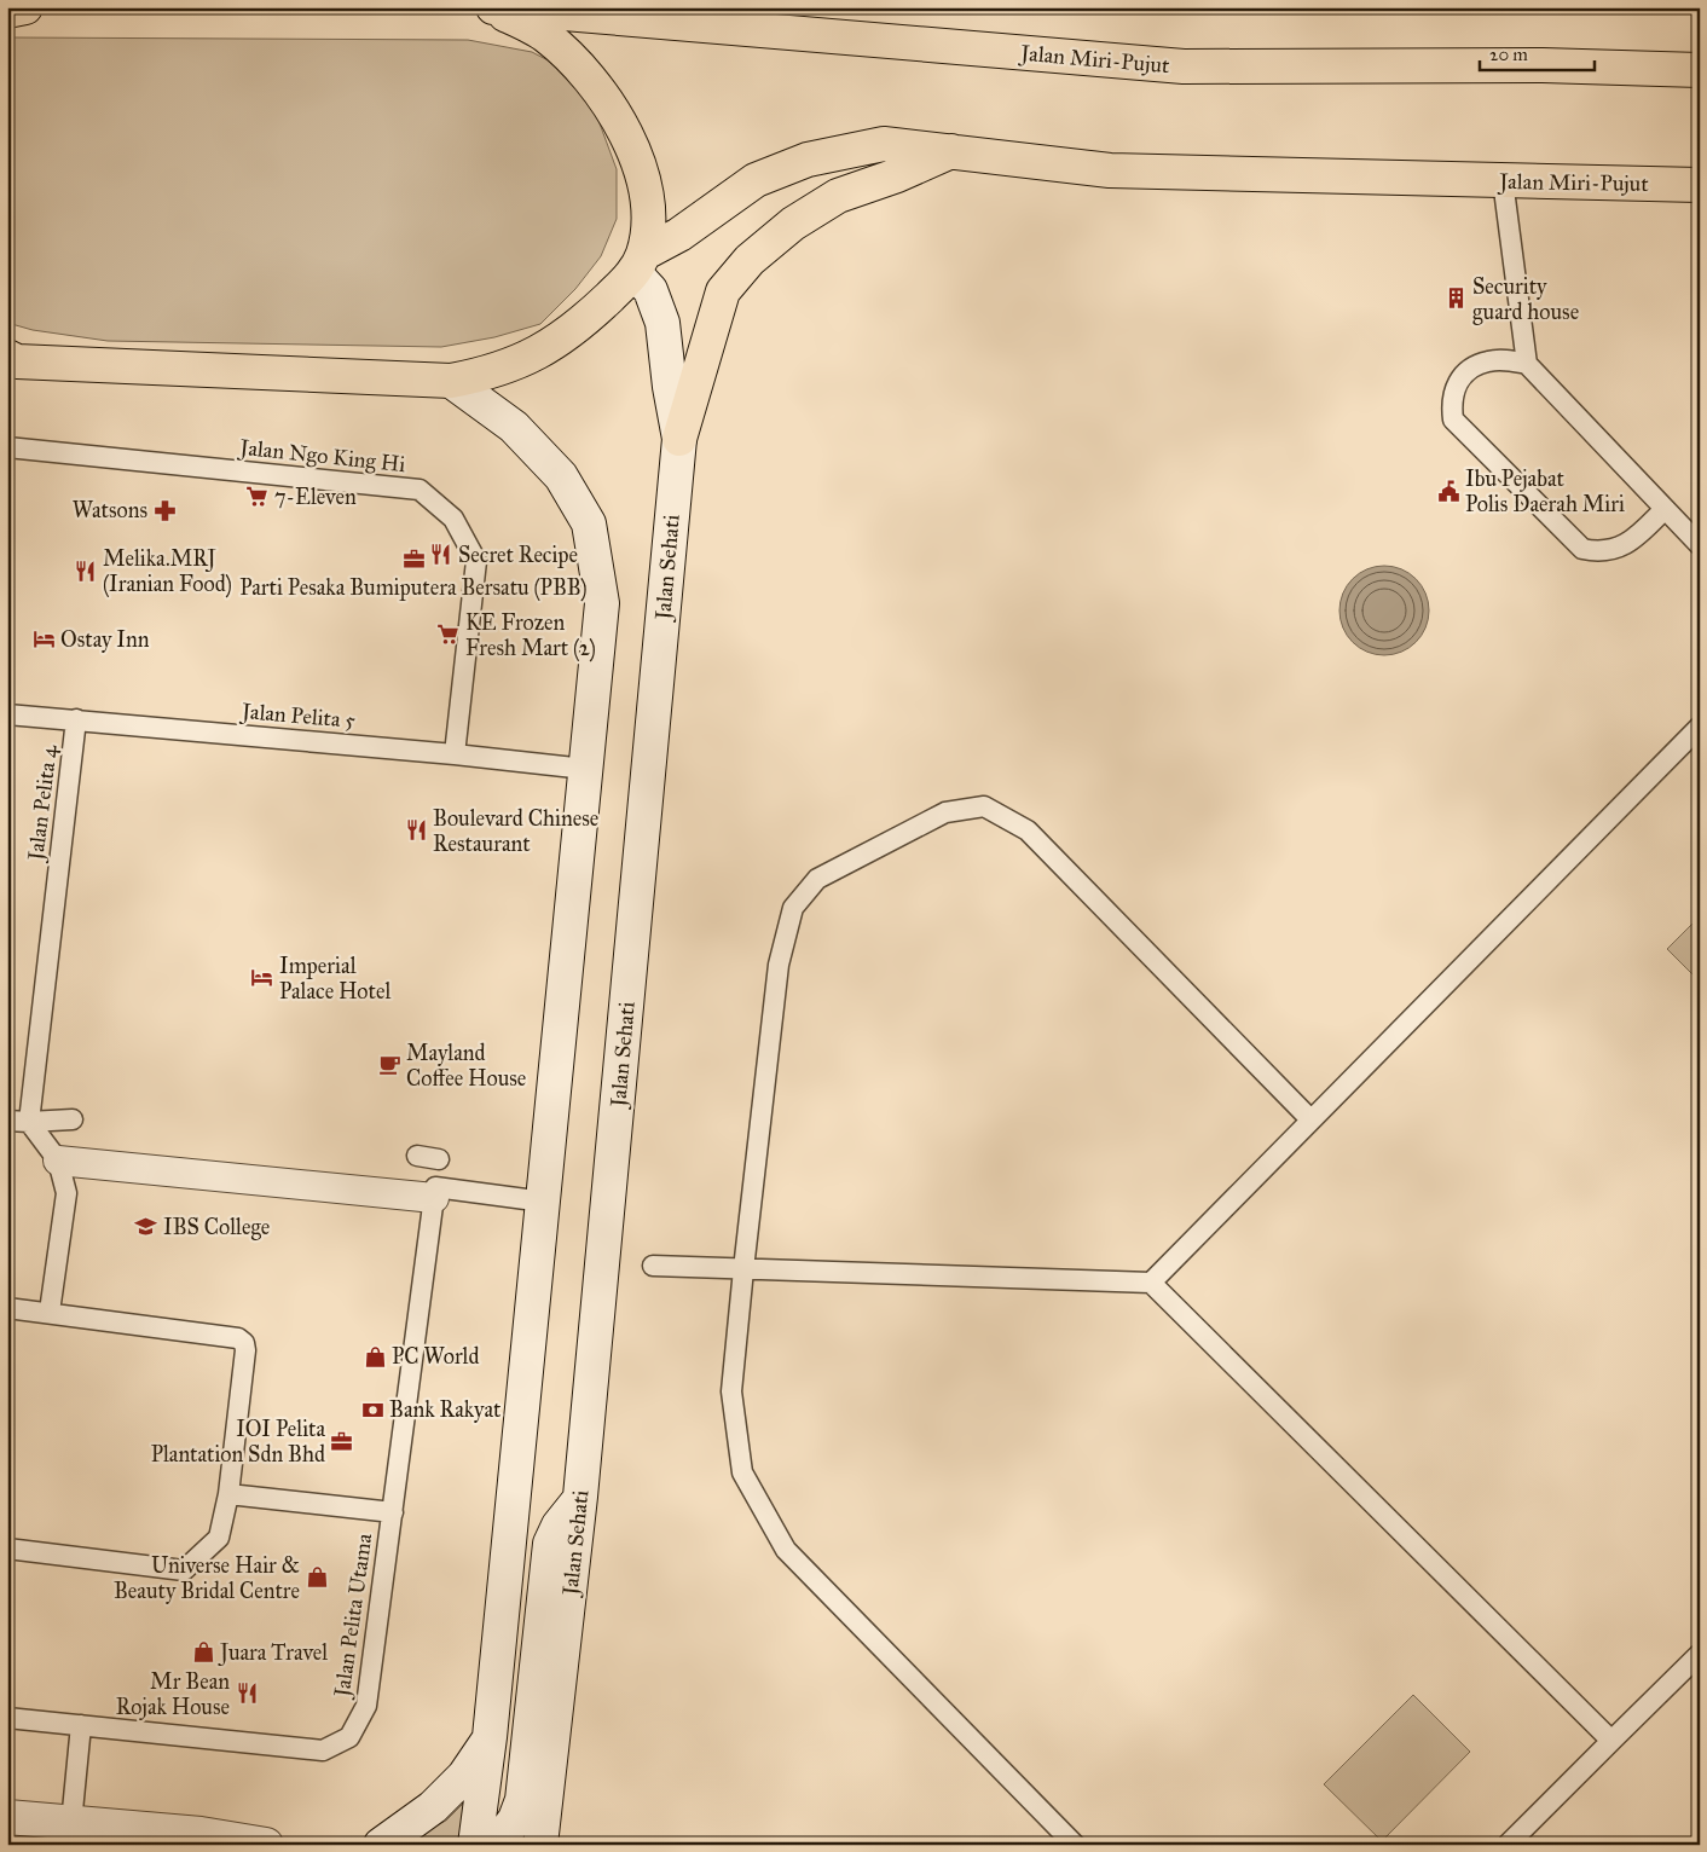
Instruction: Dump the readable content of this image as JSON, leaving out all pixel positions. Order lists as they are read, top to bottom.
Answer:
{
  "streets": {
    "highway": ["Jalan Miri-Pujut"],
    "main road": ["Jalan Sehati"],
    "lane": [
      "Jalan Ngo King Hi",
      "Jalan Pelita 5",
      "Jalan Pelita 4",
      "Jalan Pelita Utama"
    ]
  },
  "crossings": [
    ["Jalan Miri-Pujut", "Jalan Sehati"],
    ["Jalan Ngo King Hi", "Jalan Pelita 5"],
    ["Jalan Pelita 5", "Jalan Pelita 4"]
  ],
  "places": {
    "building": ["Security guard house"],
    "public building": ["Ibu Pejabat Polis Daerah Miri"],
    "supermarket": ["7-Eleven", "KE Frozen Fresh Mart (2)"],
    "pharmacy": ["Watsons"],
    "restaurant": [
      "Secret Recipe",
      "Melika.MRJ (Iranian Food)",
      "Boulevard Chinese Restaurant",
      "Mr Bean Rojak House"
    ],
    "office": ["Parti Pesaka Bumiputera Bersatu (PBB)", "IOI Pelita Plantation Sdn Bhd"],
    "hotel": ["Ostay Inn", "Imperial Palace Hotel"],
    "cafe": ["Mayland Coffee House"],
    "school or university": ["IBS College"],
    "shop": ["PC World", "Universe Hair & Beauty Bridal Centre", "Juara Travel"],
    "bank": ["Bank Rakyat"]
  },
  "scale_bar": "20 m"
}
